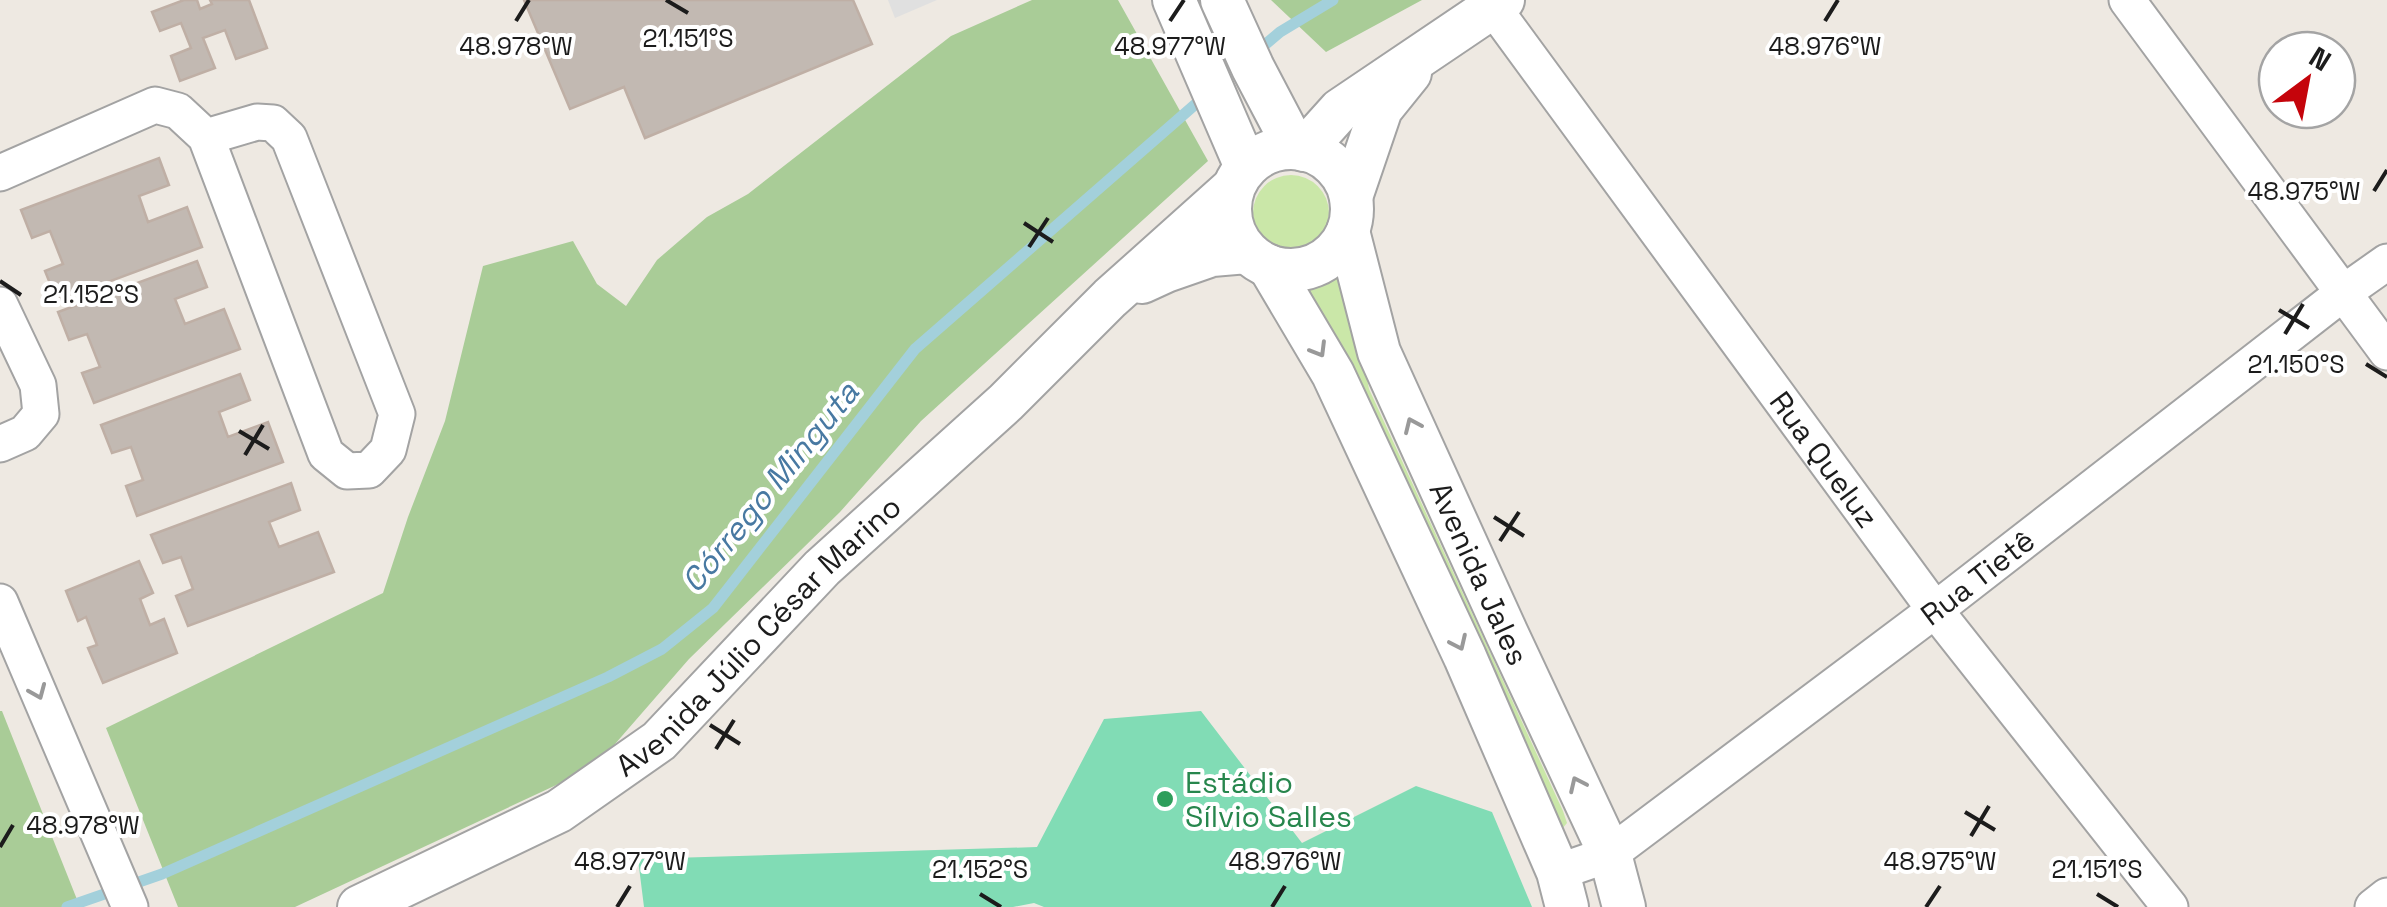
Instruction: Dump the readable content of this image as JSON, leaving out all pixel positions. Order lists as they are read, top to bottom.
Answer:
{
  "streets": {
    "street": [
      "Rua Queluz",
      "Avenida Jales",
      "Rua Tietê",
      "Avenida Júlio César Marino"
    ]
  },
  "crossings": [
    ["Rua Queluz", "Rua Tietê"],
    ["Avenida Jales", "Rua Tietê"],
    ["Avenida Jales", "Avenida Júlio César Marino"]
  ],
  "water": ["Córrego Minguta"],
  "places": ["Estádio Sílvio Salles"],
  "north": "top right",
  "coordinates": [
    "21.151°S",
    "48.978°W",
    "48.977°W",
    "48.976°W",
    "48.975°W",
    "21.152°S",
    "21.150°S"
  ]
}
